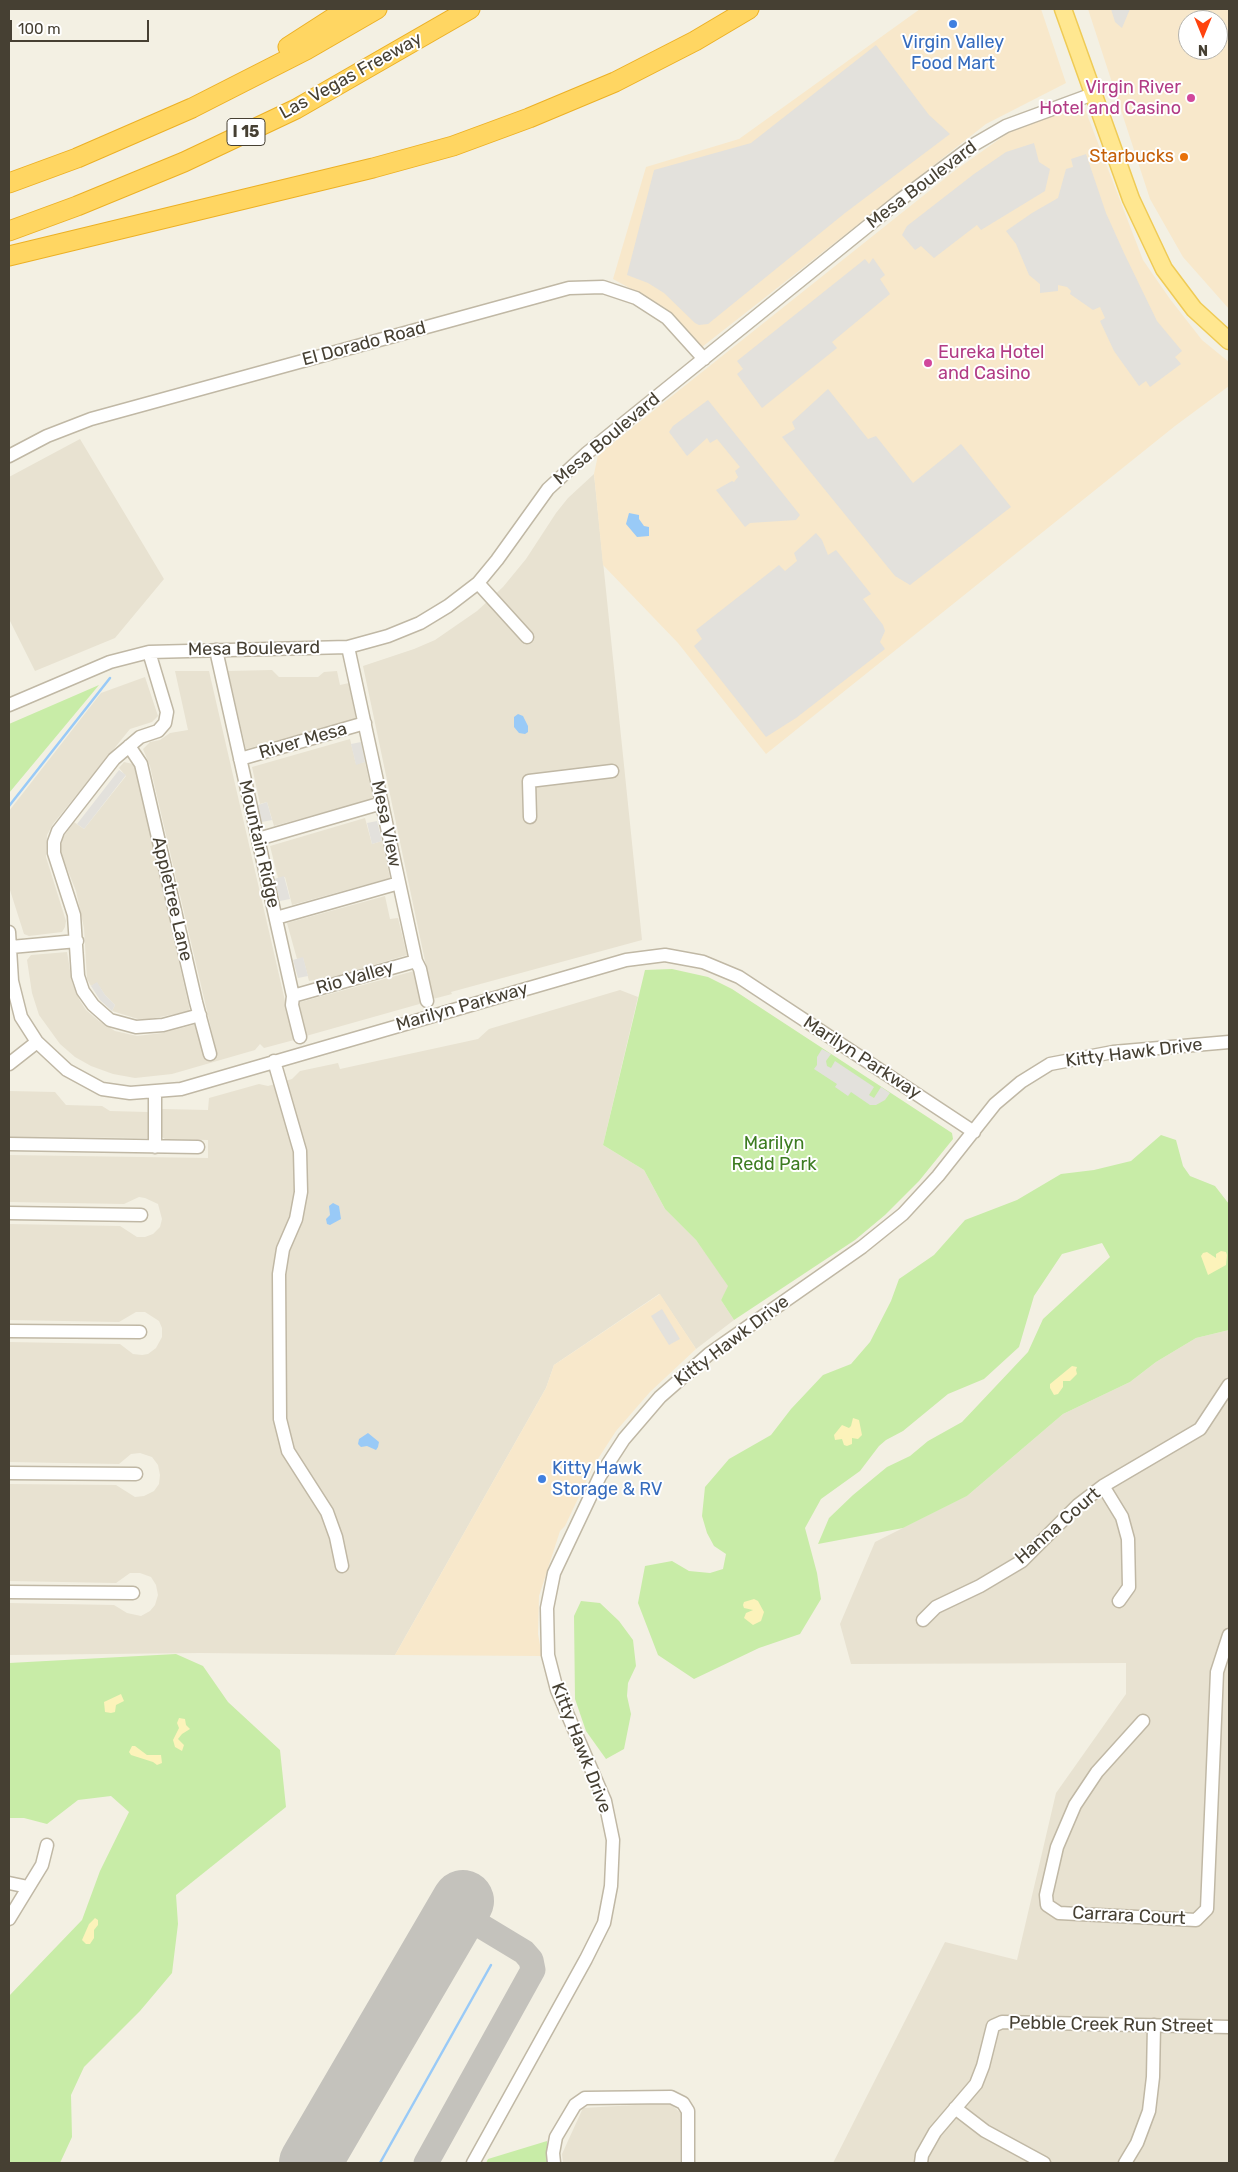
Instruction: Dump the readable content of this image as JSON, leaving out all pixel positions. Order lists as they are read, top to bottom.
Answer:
{
  "streets": {
    "highway": ["Las Vegas Freeway", "I 15"],
    "street": [
      "Mesa Boulevard",
      "El Dorado Road",
      "River Mesa",
      "Mesa View",
      "Mountain Ridge",
      "Appletree Lane",
      "Rio Valley",
      "Marilyn Parkway",
      "Kitty Hawk Drive",
      "Hanna Court",
      "Carrara Court",
      "Pebble Creek Run Street"
    ]
  },
  "crossings": [
    ["Mesa Boulevard", "El Dorado Road"],
    ["Mesa Boulevard", "Mesa View"],
    ["Mesa Boulevard", "Mountain Ridge"],
    ["River Mesa", "Mesa View"],
    ["River Mesa", "Mountain Ridge"],
    ["Mesa View", "Rio Valley"],
    ["Mountain Ridge", "Rio Valley"],
    ["Marilyn Parkway", "Kitty Hawk Drive"]
  ],
  "parks": ["Marilyn Redd Park"],
  "places": [
    "Virgin Valley Food Mart",
    "Virgin River Hotel and Casino",
    "Starbucks",
    "Eureka Hotel and Casino",
    "Kitty Hawk Storage & RV"
  ],
  "scale_bar": "100 m",
  "north": "bottom"
}
